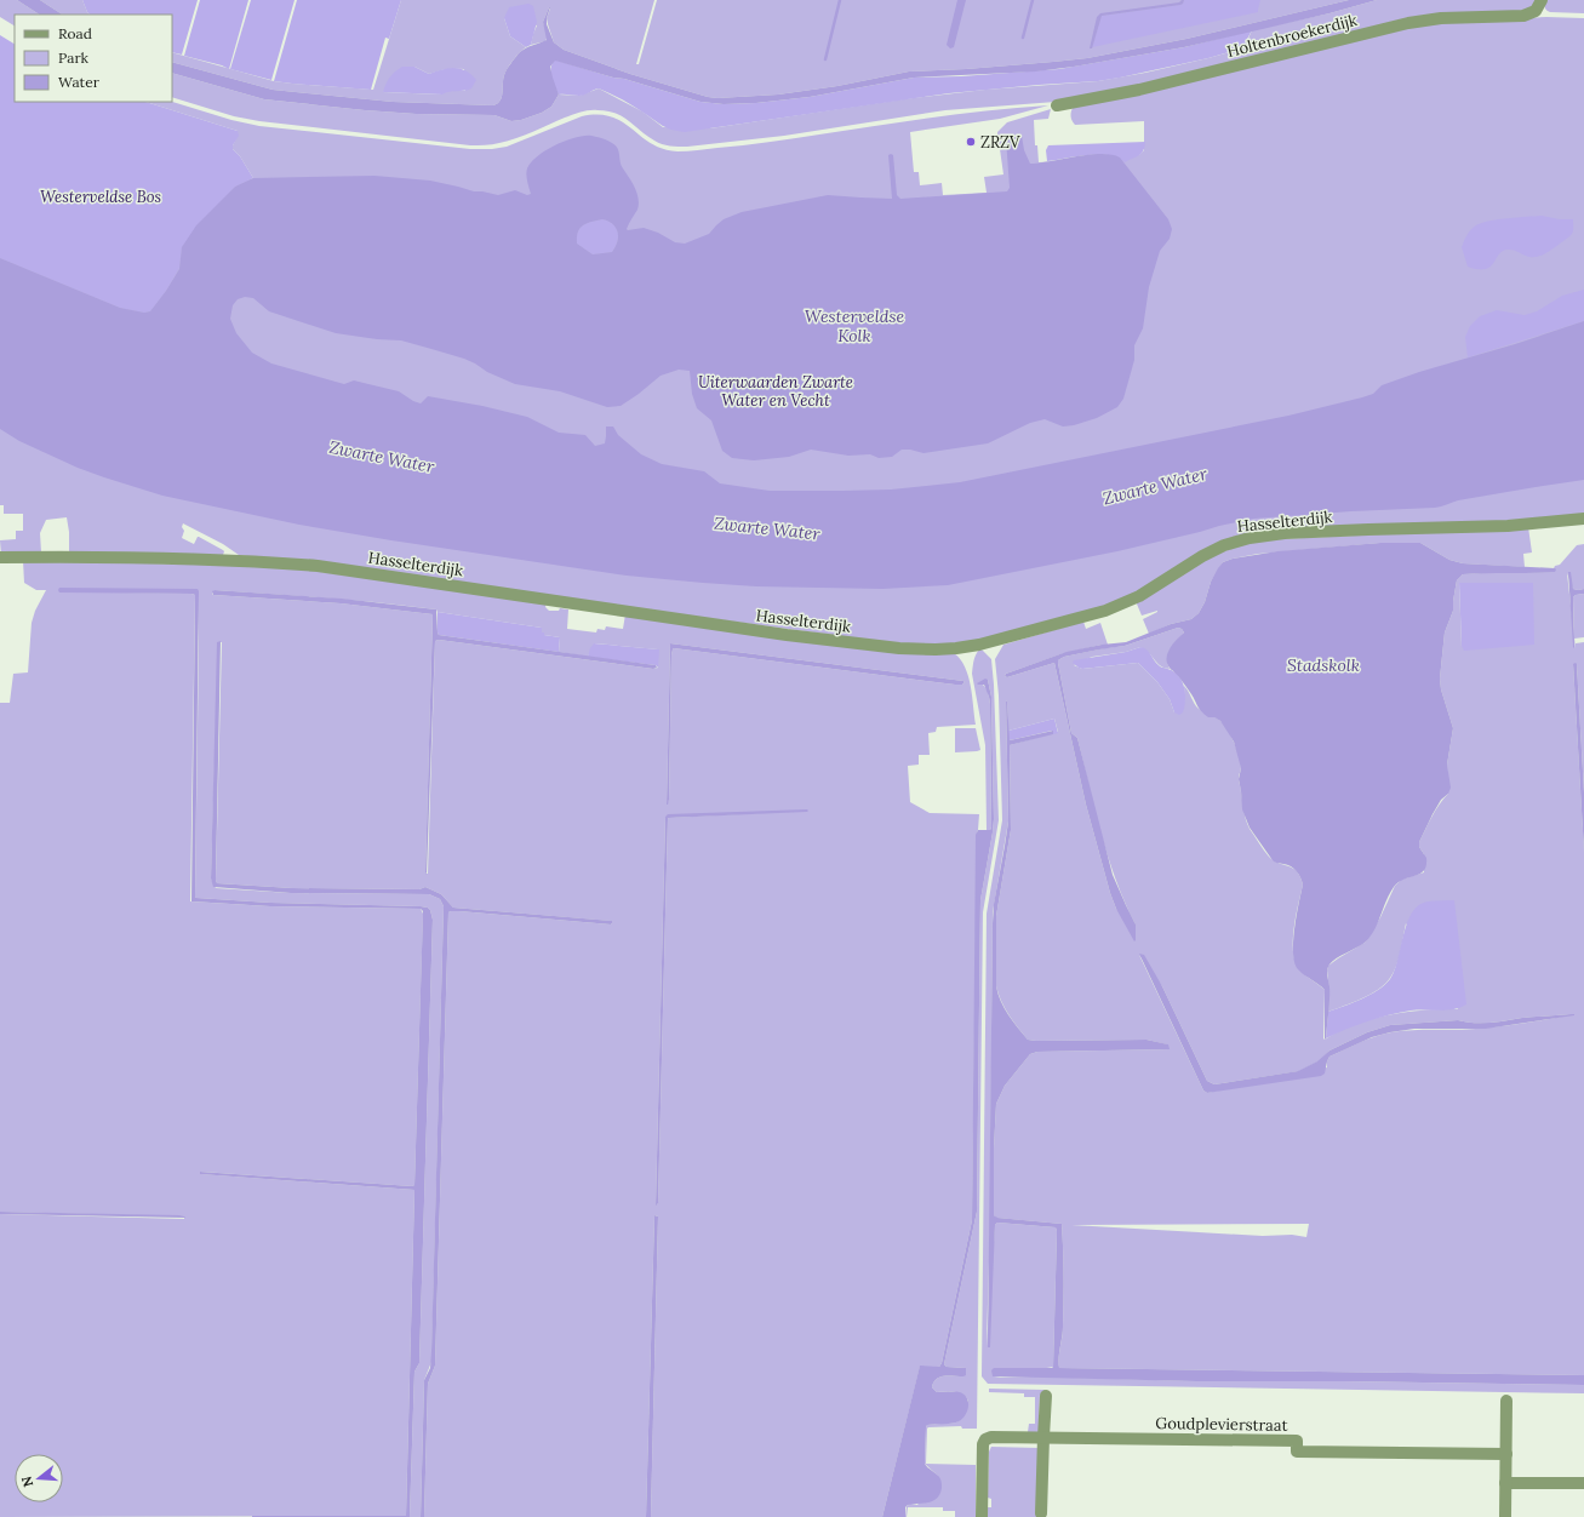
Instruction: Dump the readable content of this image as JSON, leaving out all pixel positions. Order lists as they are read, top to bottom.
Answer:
{
  "streets": {
    "street": ["Holtenbroekerdijk", "Hasselterdijk", "Goudplevierstraat"]
  },
  "water": ["Westerveldse Kolk", "Zwarte Water", "Stadskolk"],
  "parks": ["Westerveldse Bos", "Uiterwaarden Zwarte Water en Vecht"],
  "places": ["ZRZV"],
  "legend": ["Road", "Park", "Water"],
  "north": "left"
}
